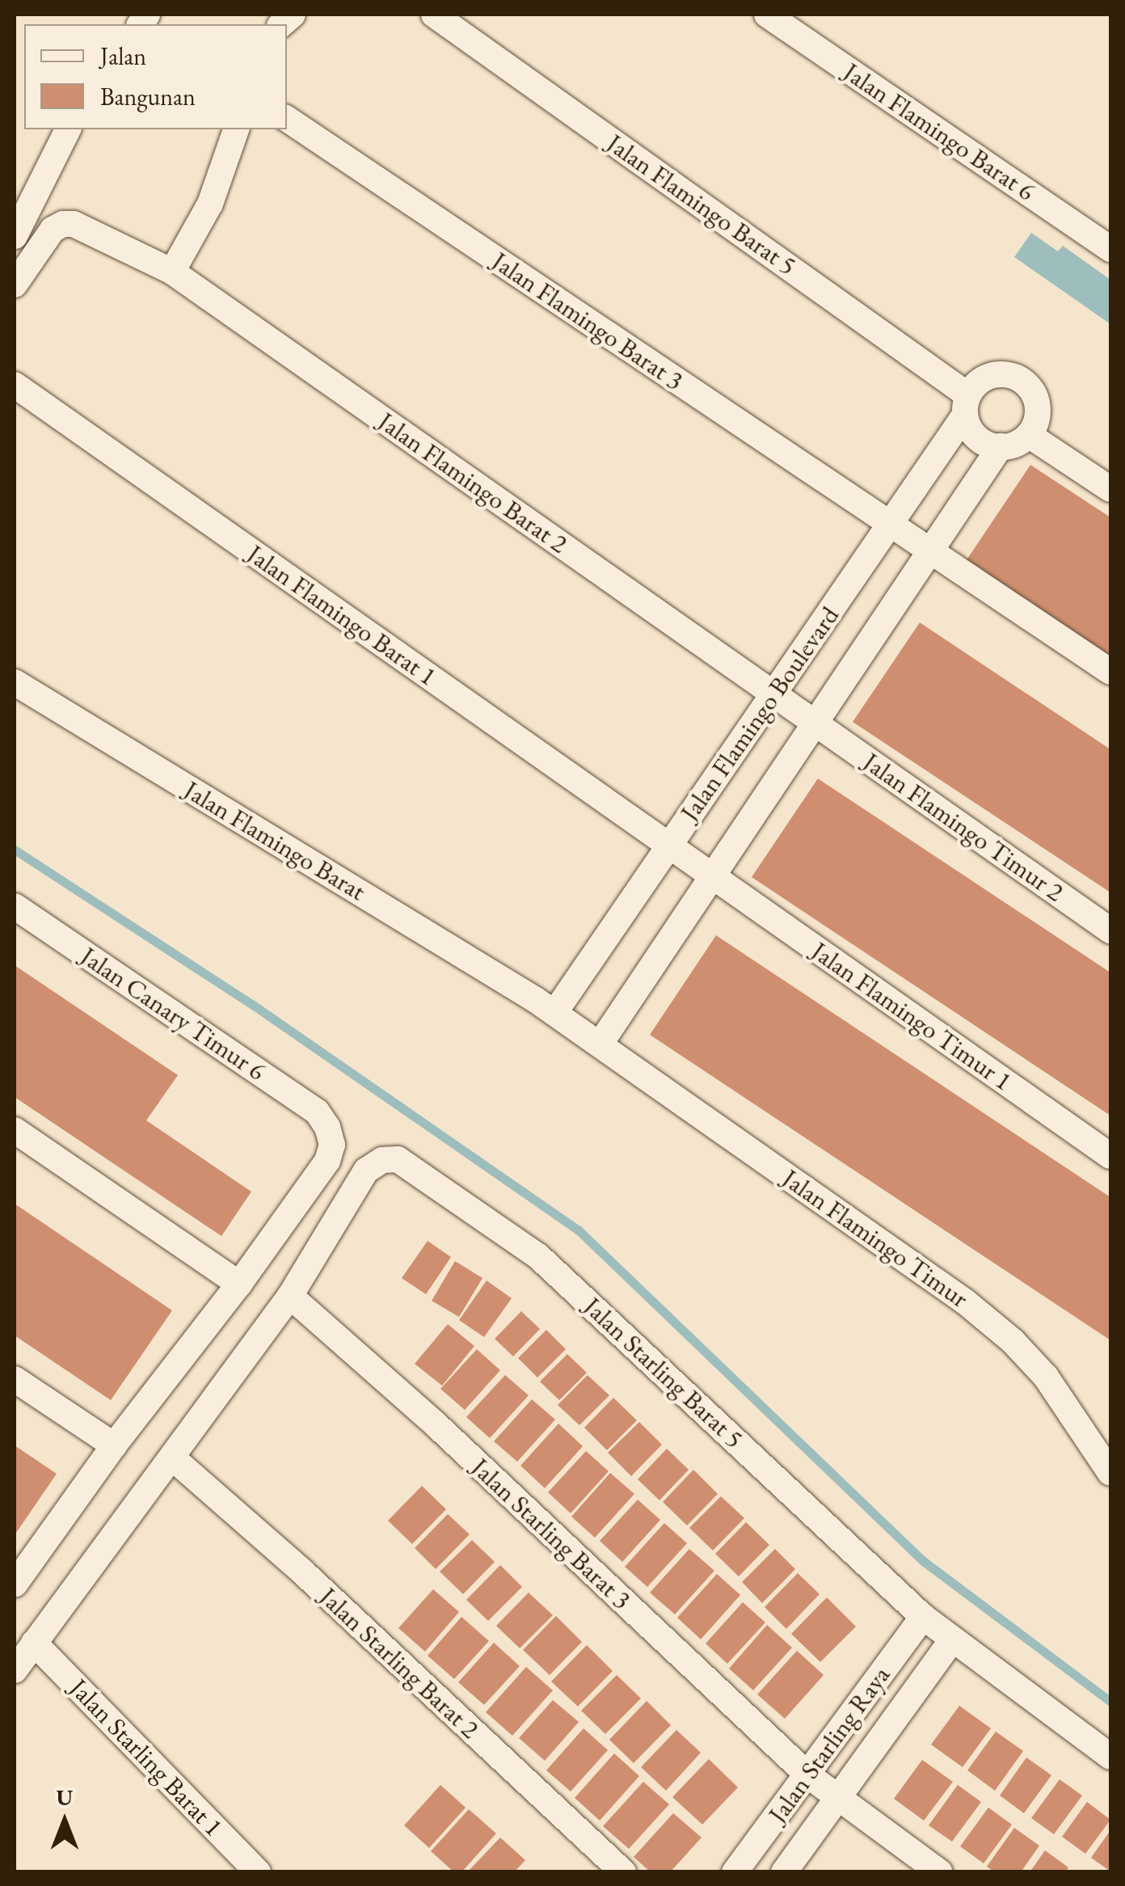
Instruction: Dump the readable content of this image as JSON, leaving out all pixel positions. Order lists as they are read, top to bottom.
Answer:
{
  "streets": {
    "street": [
      "Jalan Flamingo Barat 6",
      "Jalan Flamingo Barat 5",
      "Jalan Flamingo Barat 3",
      "Jalan Flamingo Barat 2",
      "Jalan Flamingo Barat 1",
      "Jalan Flamingo Boulevard",
      "Jalan Flamingo Timur 2",
      "Jalan Flamingo Barat",
      "Jalan Canary Timur 6",
      "Jalan Flamingo Timur 1",
      "Jalan Flamingo Timur",
      "Jalan Starling Barat 5",
      "Jalan Starling Barat 3",
      "Jalan Starling Barat 2",
      "Jalan Starling Raya",
      "Jalan Starling Barat 1"
    ]
  },
  "crossings": [
    ["Jalan Flamingo Barat 5", "Jalan Flamingo Boulevard"],
    ["Jalan Flamingo Barat 3", "Jalan Flamingo Boulevard"],
    ["Jalan Flamingo Barat 2", "Jalan Flamingo Boulevard"],
    ["Jalan Flamingo Barat 2", "Jalan Flamingo Timur 2"],
    ["Jalan Flamingo Barat 1", "Jalan Flamingo Boulevard"],
    ["Jalan Flamingo Barat 1", "Jalan Flamingo Timur 1"],
    ["Jalan Flamingo Boulevard", "Jalan Flamingo Timur 2"],
    ["Jalan Flamingo Boulevard", "Jalan Flamingo Barat"],
    ["Jalan Flamingo Boulevard", "Jalan Flamingo Timur 1"],
    ["Jalan Flamingo Boulevard", "Jalan Flamingo Timur"],
    ["Jalan Flamingo Barat", "Jalan Flamingo Timur"],
    ["Jalan Starling Barat 5", "Jalan Starling Barat 3"],
    ["Jalan Starling Barat 5", "Jalan Starling Raya"],
    ["Jalan Starling Barat 3", "Jalan Starling Raya"]
  ],
  "legend": ["Jalan", "Bangunan"],
  "north": "top"
}
